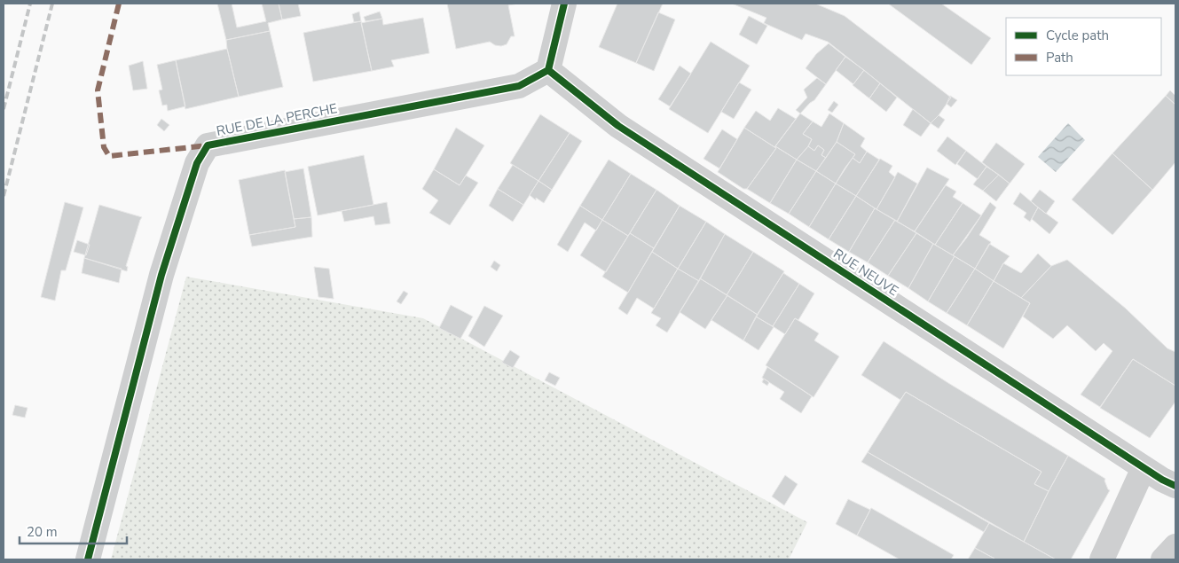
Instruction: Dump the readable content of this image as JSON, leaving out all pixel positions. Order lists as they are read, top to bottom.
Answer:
{
  "streets": {
    "street": ["RUE DE LA PERCHE", "RUE NEUVE"]
  },
  "crossings": [
    ["RUE DE LA PERCHE", "RUE NEUVE"]
  ],
  "legend": ["Cycle path", "Path"],
  "scale_bar": "20 m"
}
